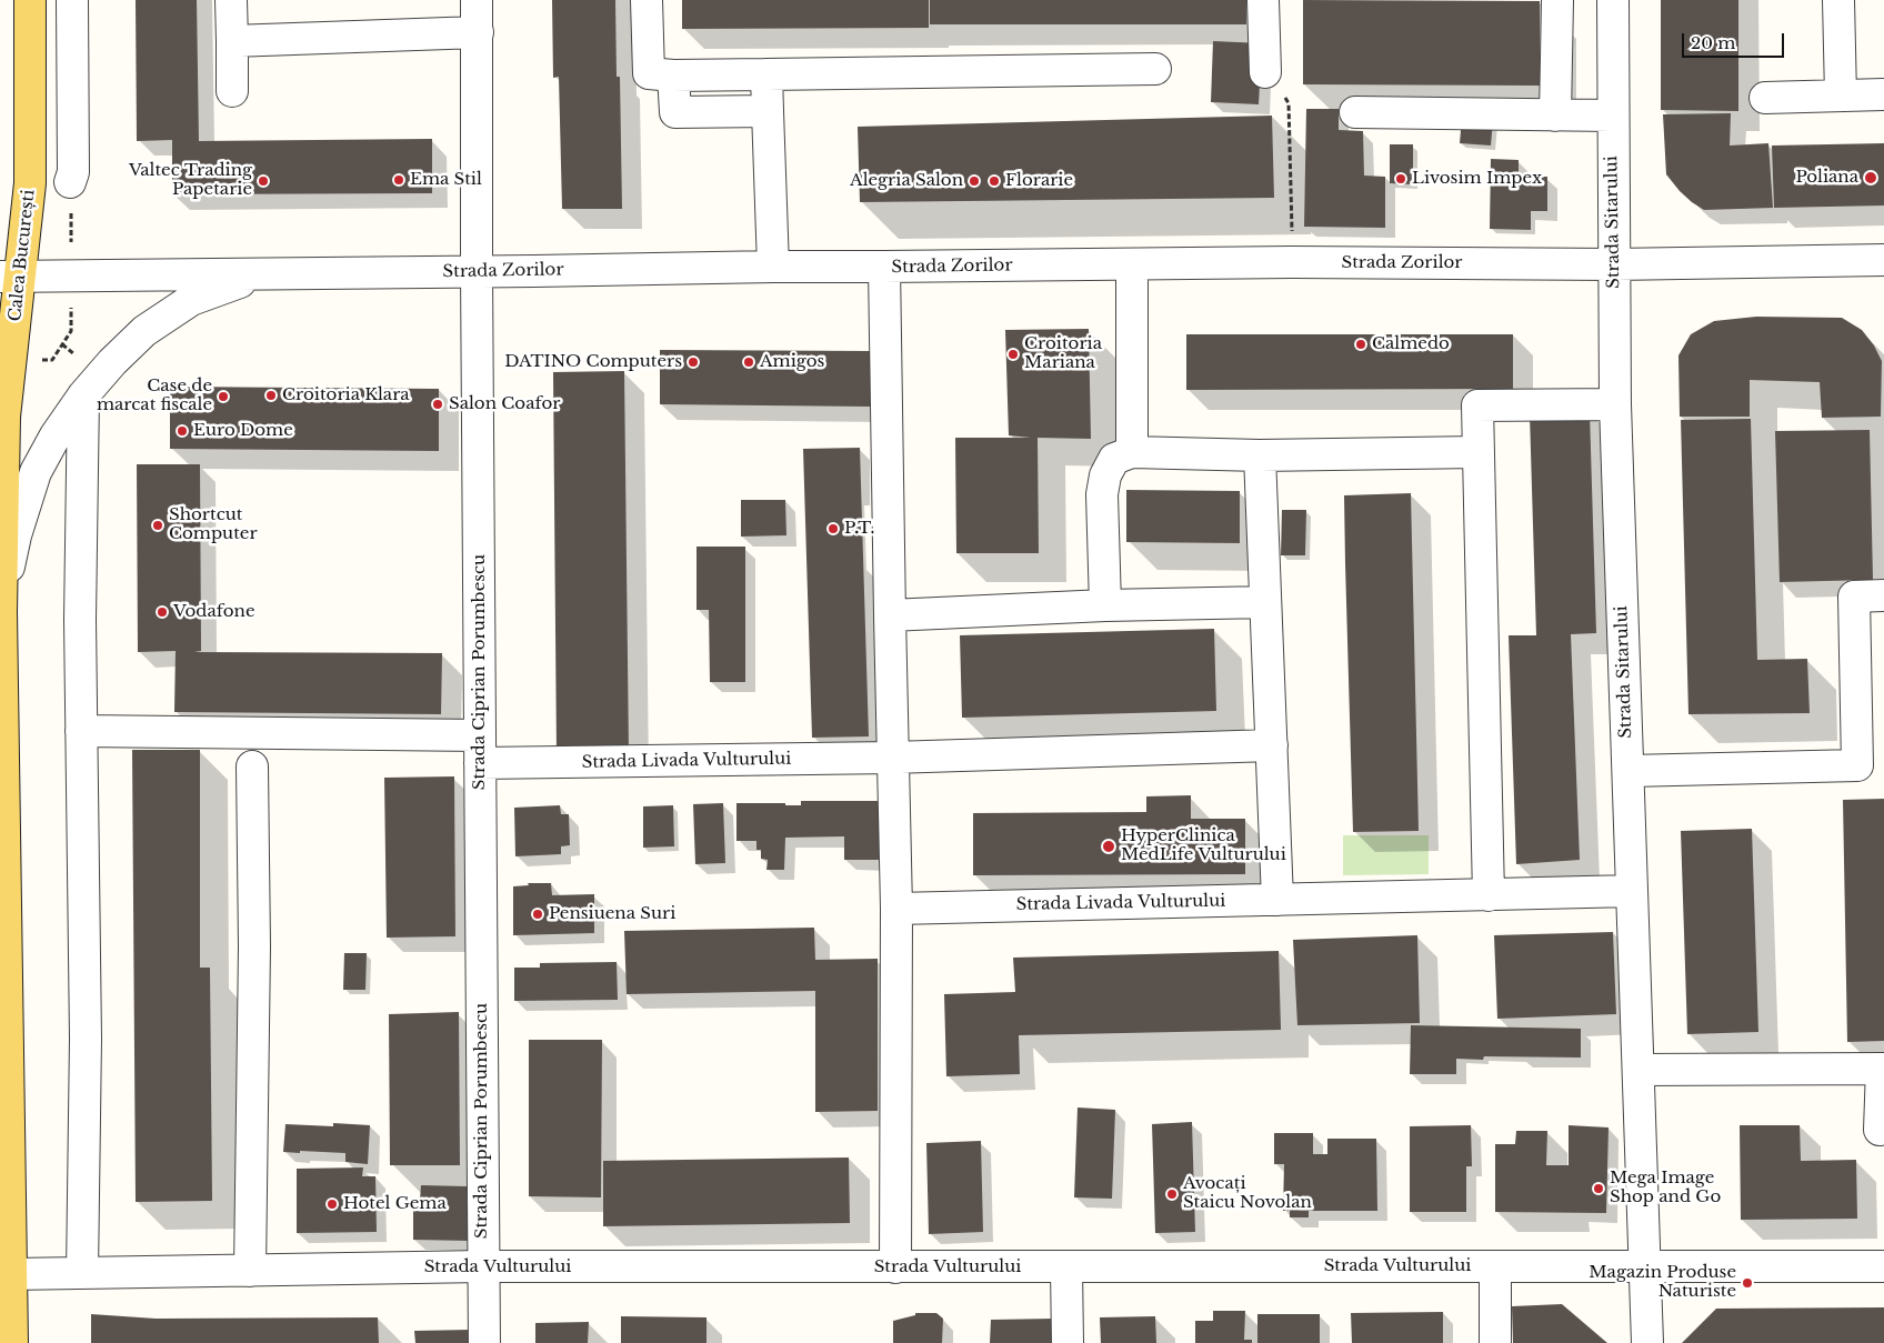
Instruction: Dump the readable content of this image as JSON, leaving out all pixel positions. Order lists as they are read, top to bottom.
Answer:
{
  "streets": {
    "main road": ["Calea București"],
    "street": [
      "Strada Sitarului",
      "Strada Zorilor",
      "Strada Ciprian Porumbescu",
      "Strada Livada Vulturului",
      "Strada Vulturului"
    ]
  },
  "crossings": [
    ["Strada Sitarului", "Strada Zorilor"],
    ["Strada Sitarului", "Strada Livada Vulturului"],
    ["Strada Sitarului", "Strada Vulturului"],
    ["Calea București", "Strada Zorilor"],
    ["Calea București", "Strada Vulturului"],
    ["Strada Zorilor", "Strada Ciprian Porumbescu"],
    ["Strada Ciprian Porumbescu", "Strada Livada Vulturului"],
    ["Strada Ciprian Porumbescu", "Strada Vulturului"]
  ],
  "places": [
    "Poliana",
    "Livosim Impex",
    "Ema Stil",
    "Valtec Trading Papetarie",
    "Alegria Salon",
    "Florarie",
    "Calmedo",
    "Croitoria Mariana",
    "DATINO Computers",
    "Amigos",
    "Croitoria Klara",
    "Case de marcat fiscale",
    "Salon Coafor",
    "Euro Dome",
    "Shortcut Computer",
    "P.T.",
    "Vodafone",
    "HyperClinica MedLife Vulturului",
    "Pensiuena Suri",
    "Mega Image Shop and Go",
    "Avocați Staicu Novolan",
    "Hotel Gema",
    "Magazin Produse Naturiste"
  ],
  "scale_bar": "20 m"
}
